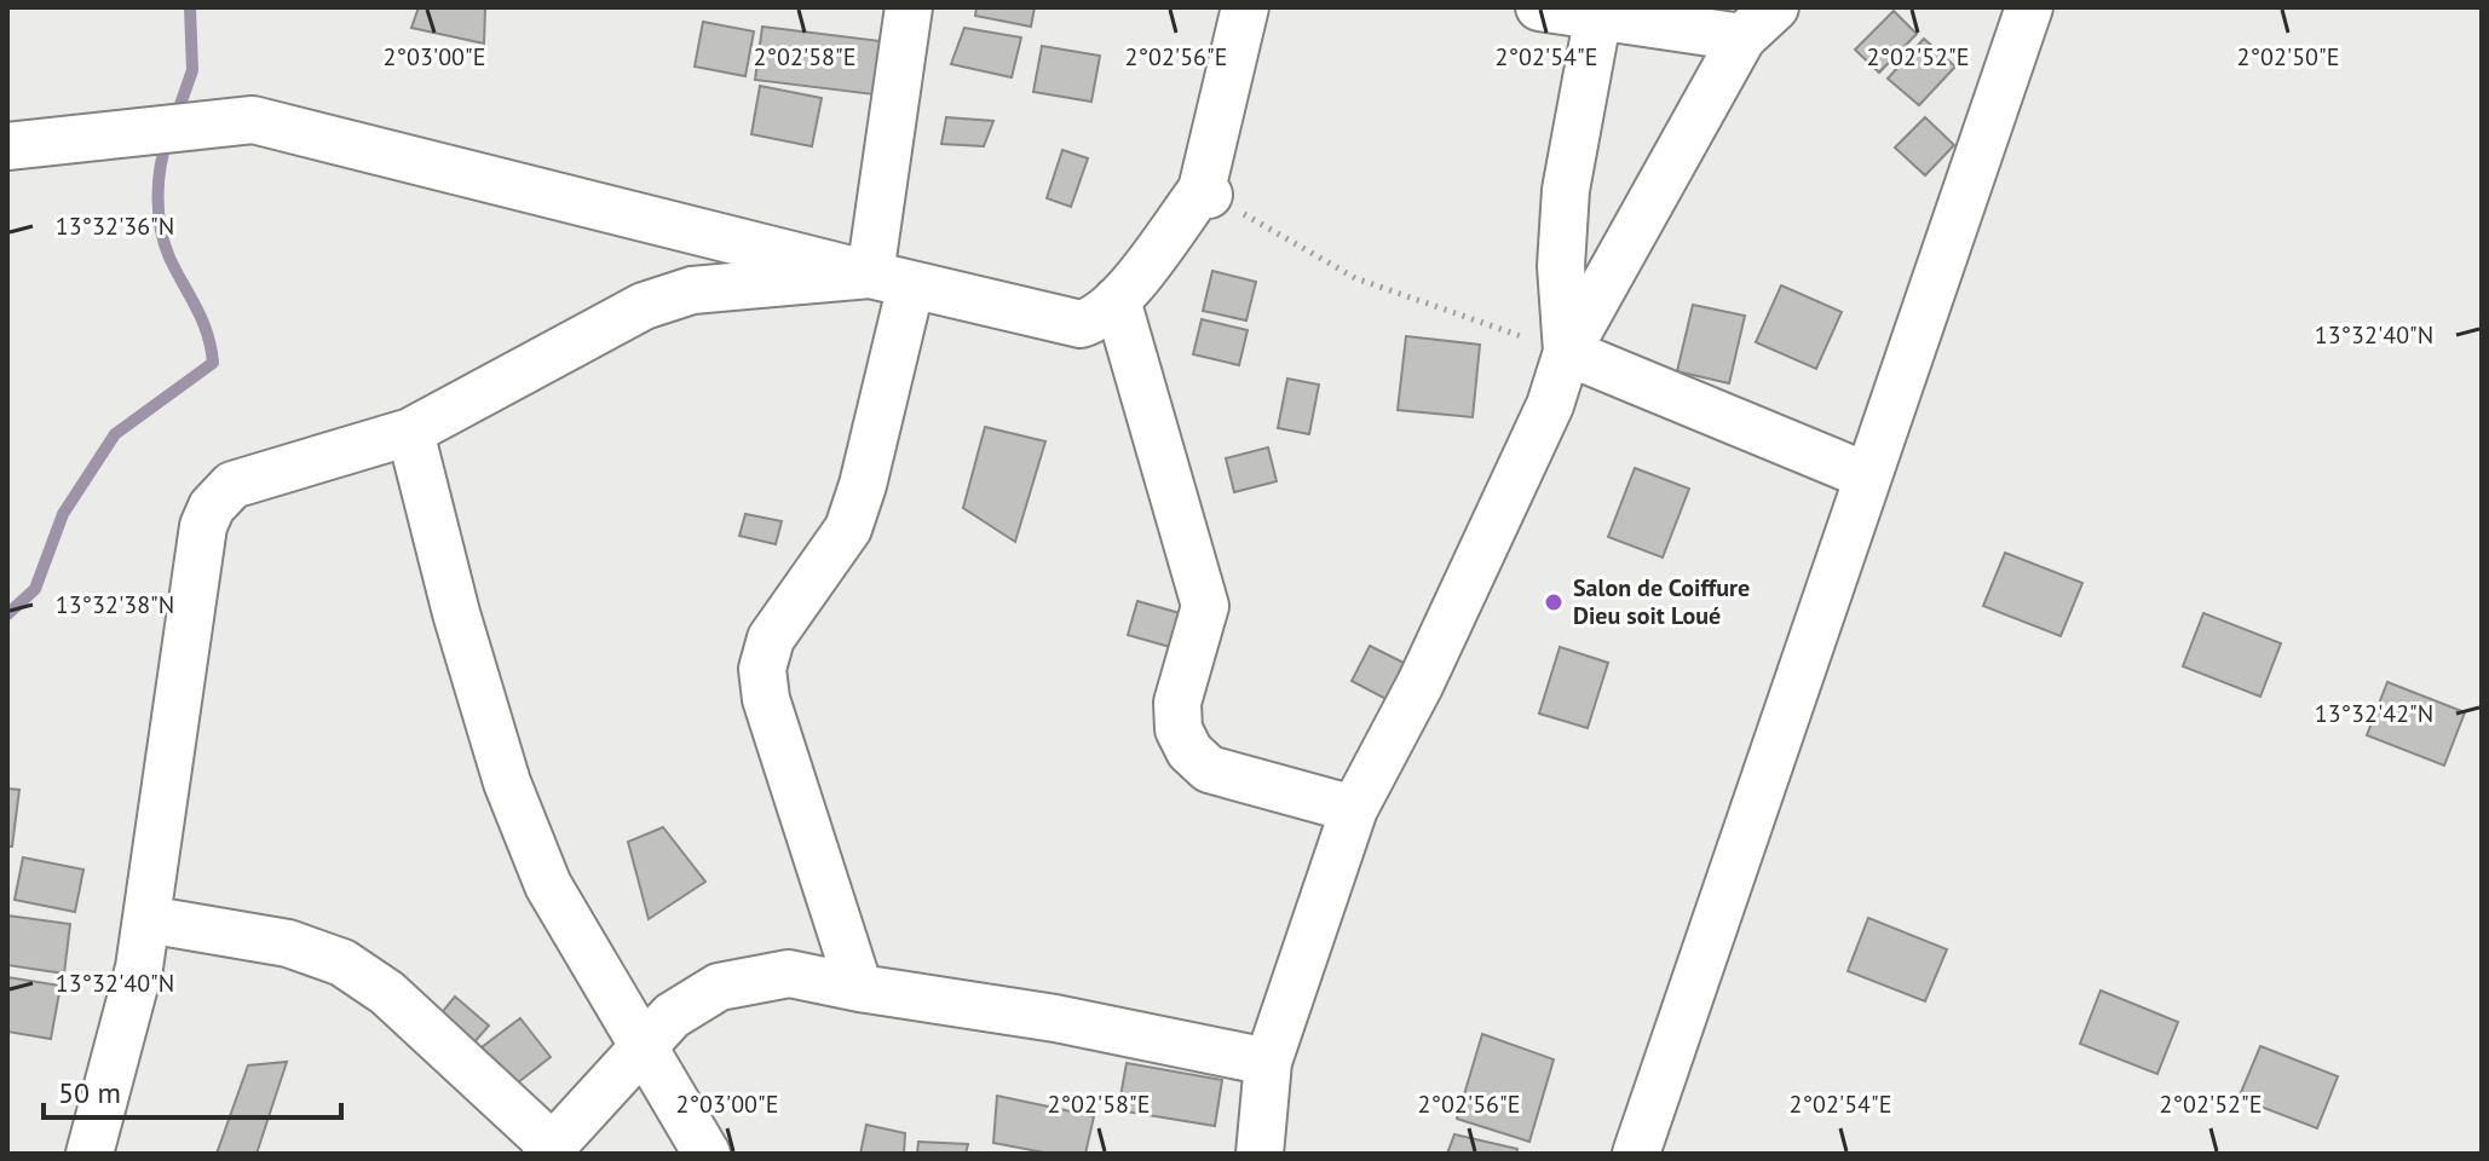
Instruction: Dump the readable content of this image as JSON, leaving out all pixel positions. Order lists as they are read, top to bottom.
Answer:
{
  "places": ["Salon de Coiffure Dieu soit Loué"],
  "scale_bar": "50 m",
  "coordinates": [
    "2°03'00\"E",
    "2°02'58\"E",
    "2°02'56\"E",
    "2°02'54\"E",
    "2°02'52\"E",
    "2°02'50\"E",
    "13°32'36\"N",
    "13°32'40\"N",
    "13°32'38\"N",
    "13°32'42\"N"
  ]
}
